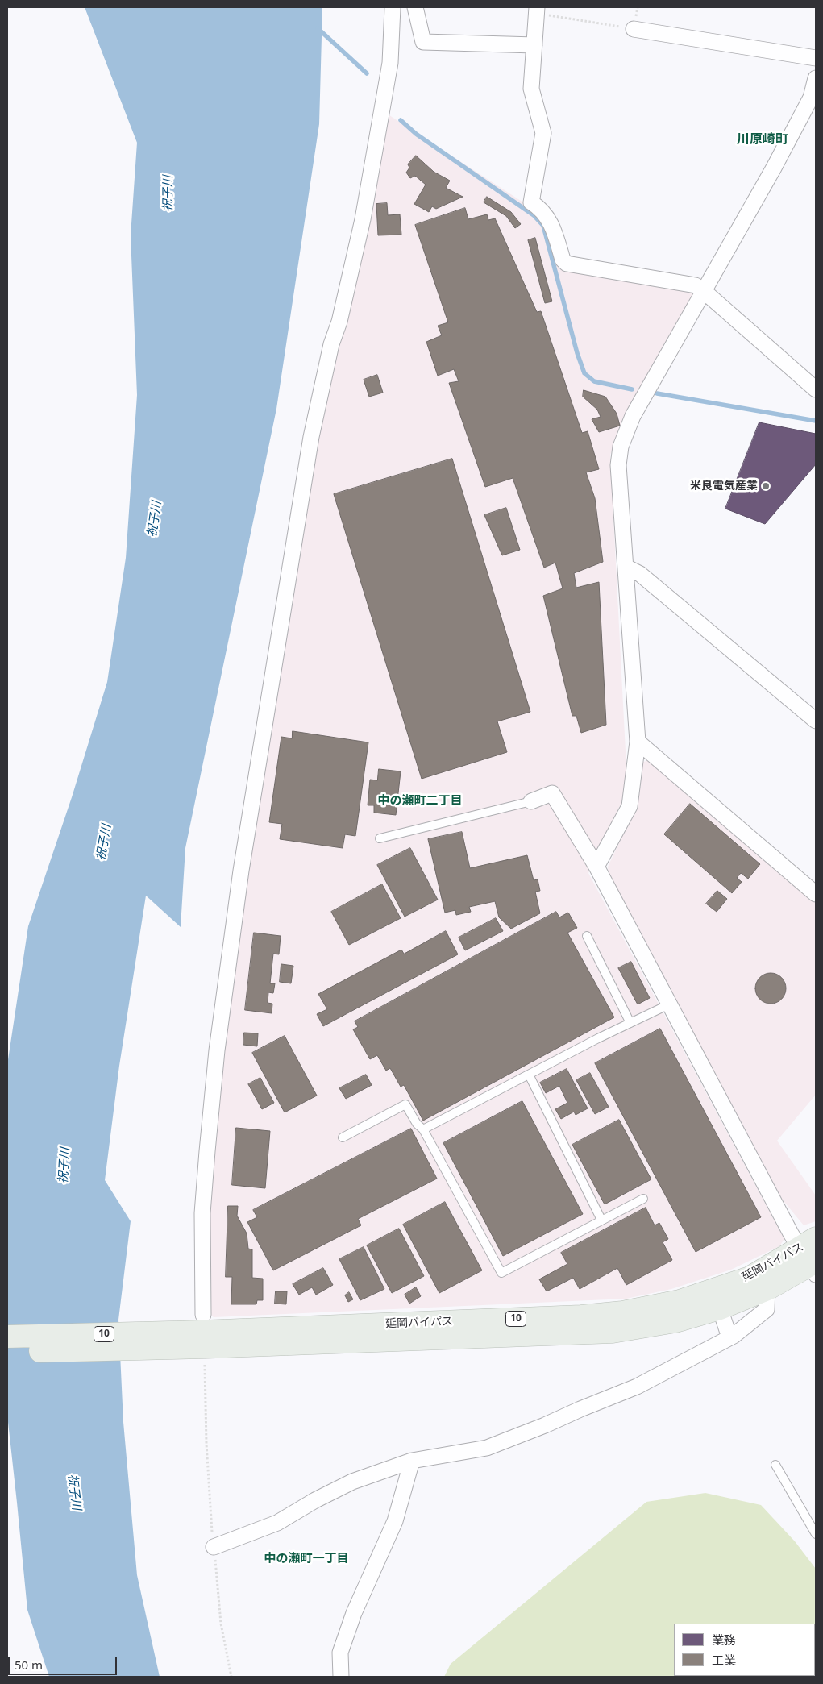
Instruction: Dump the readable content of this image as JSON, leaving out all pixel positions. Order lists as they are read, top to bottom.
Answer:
{
  "streets": {
    "highway": ["延岡バイパス", "10"]
  },
  "districts": ["川原崎町", "中の瀬町二丁目", "中の瀬町一丁目"],
  "water": ["祝子川"],
  "places": ["米良電気産業"],
  "legend": ["業務", "工業"],
  "scale_bar": "50 m"
}
